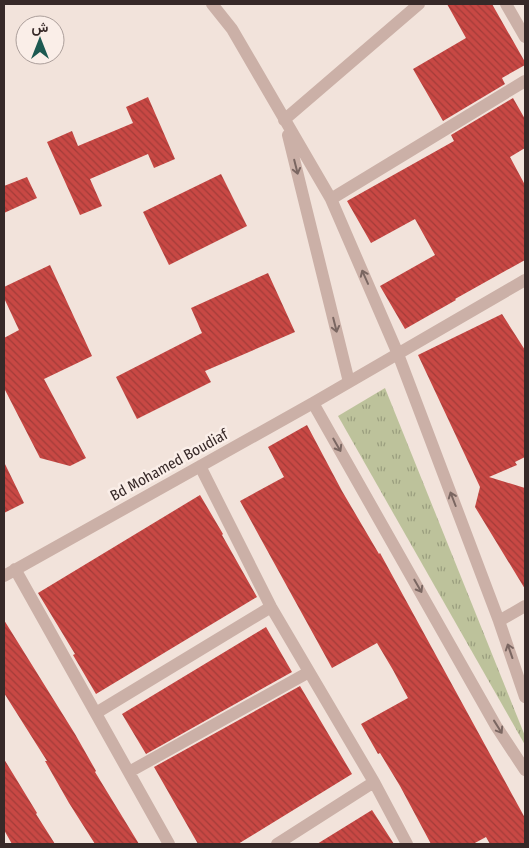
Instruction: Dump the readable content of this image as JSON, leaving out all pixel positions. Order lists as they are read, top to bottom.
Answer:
{
  "streets": {
    "street": ["Bd Mohamed Boudiaf"]
  },
  "north": "top"
}
